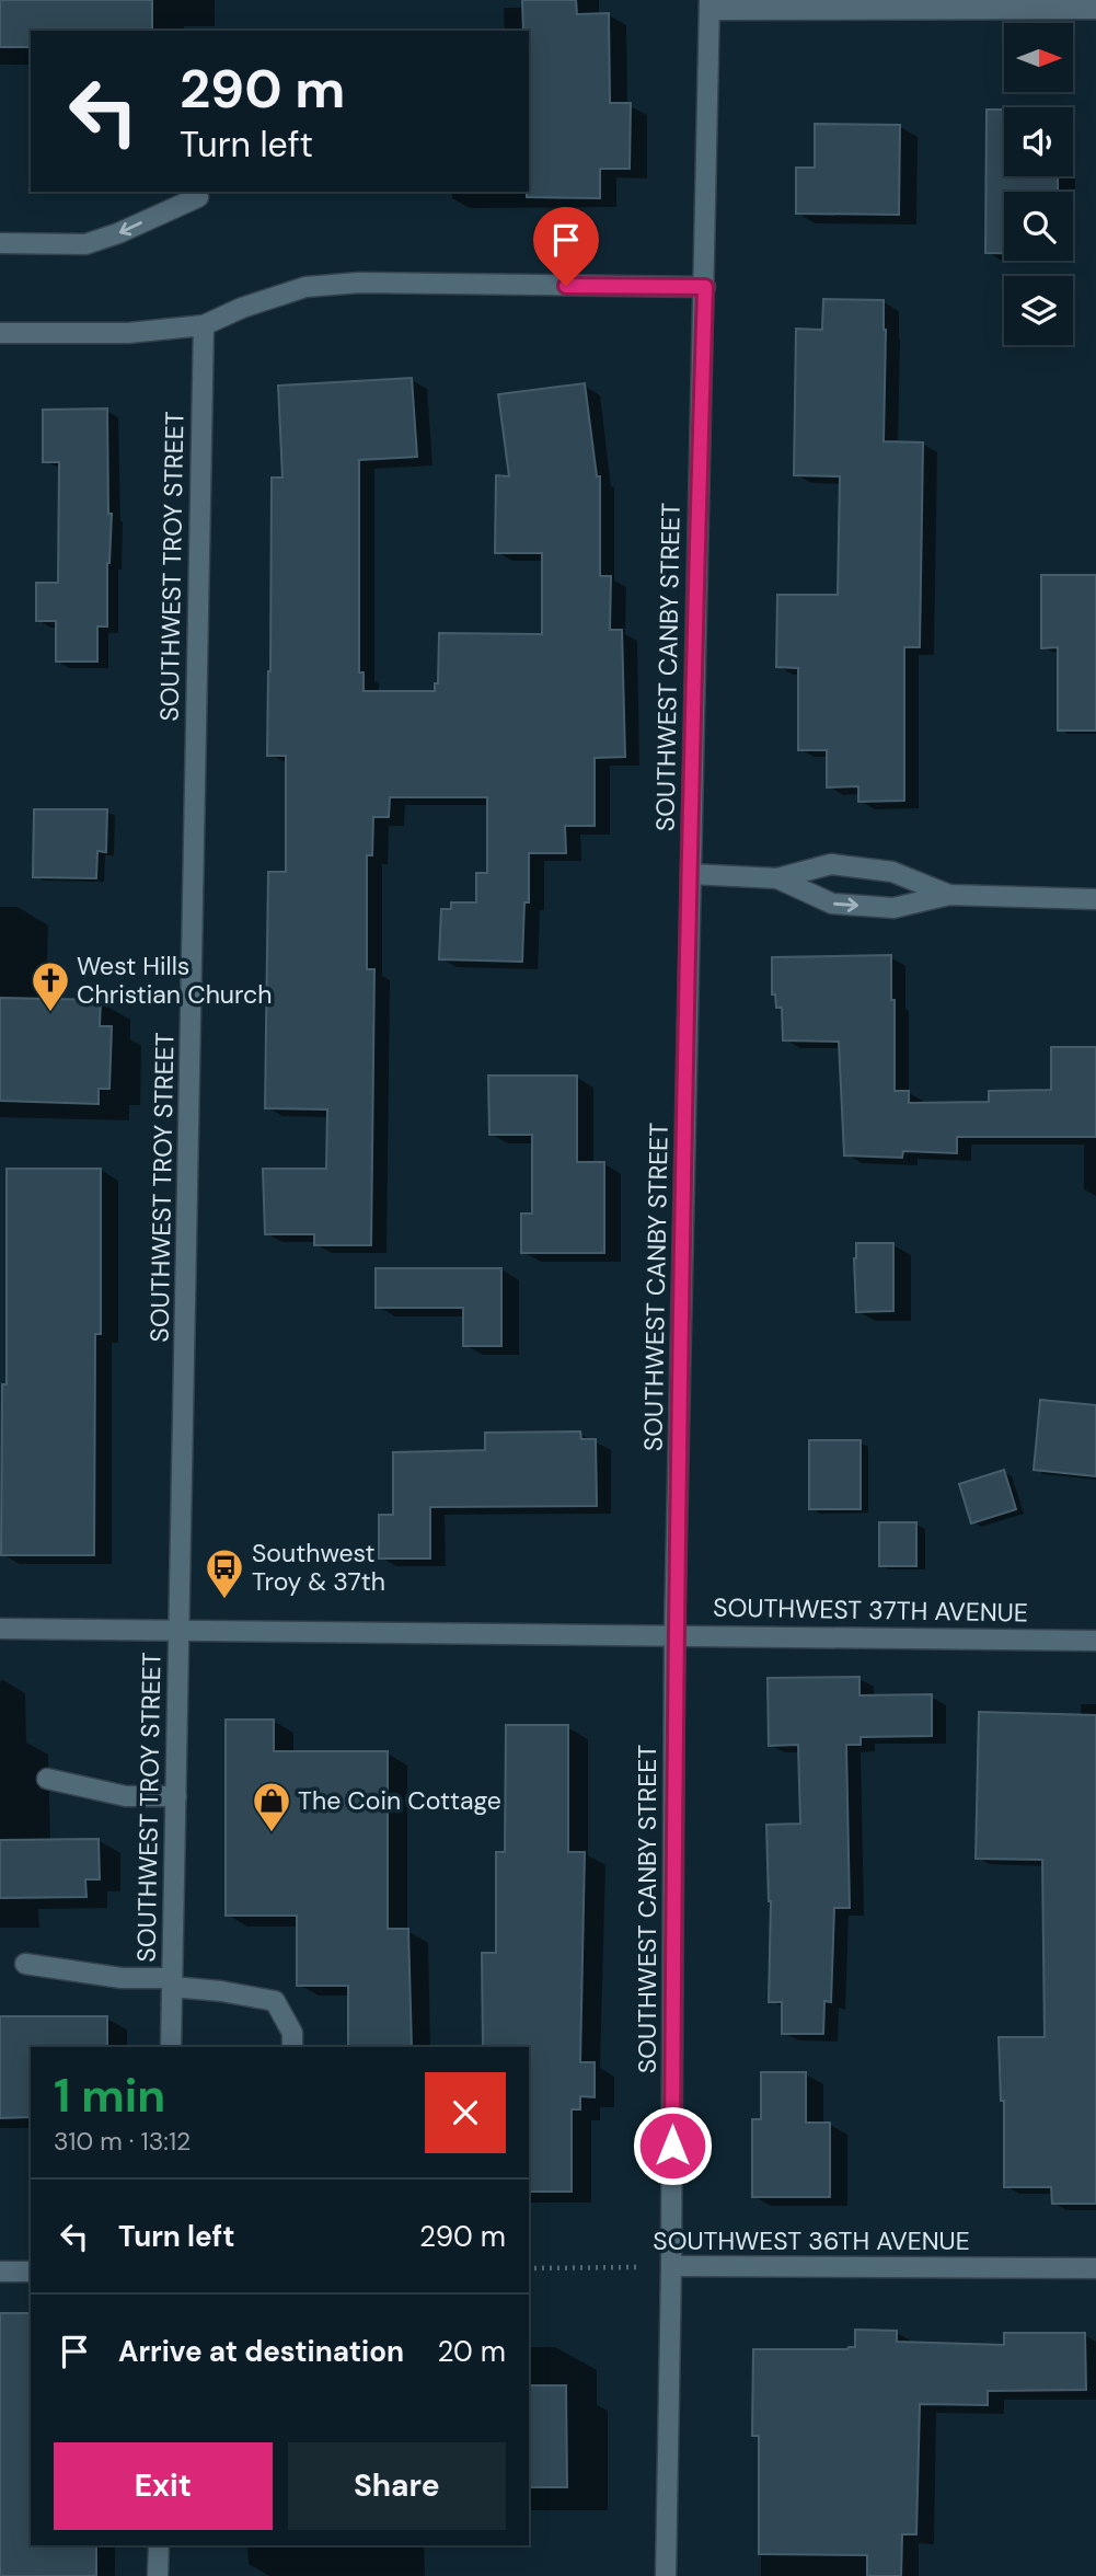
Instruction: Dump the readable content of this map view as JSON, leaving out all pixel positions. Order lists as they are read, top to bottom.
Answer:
{
  "streets": {
    "street": [
      "SOUTHWEST TROY STREET",
      "SOUTHWEST CANBY STREET",
      "SOUTHWEST 37TH AVENUE",
      "SOUTHWEST 36TH AVENUE"
    ]
  },
  "crossings": [
    ["SOUTHWEST TROY STREET", "SOUTHWEST 37TH AVENUE"],
    ["SOUTHWEST CANBY STREET", "SOUTHWEST 37TH AVENUE"],
    ["SOUTHWEST CANBY STREET", "SOUTHWEST 36TH AVENUE"]
  ],
  "places": {
    "church": ["West Hills Christian Church"],
    "bus stop": ["Southwest Troy & 37th"],
    "shop": ["The Coin Cottage"]
  },
  "north": "right",
  "page": {
    "turn": ["290 m", "Turn left"],
    "heading": ["1 min", "310 m · 13:12"],
    "list": [
      {
        "name": "Turn left",
        "value": "290 m"
      },
      {
        "name": "Arrive at destination",
        "value": "20 m"
      }
    ],
    "buttons": ["Exit", "Share"]
  }
}
